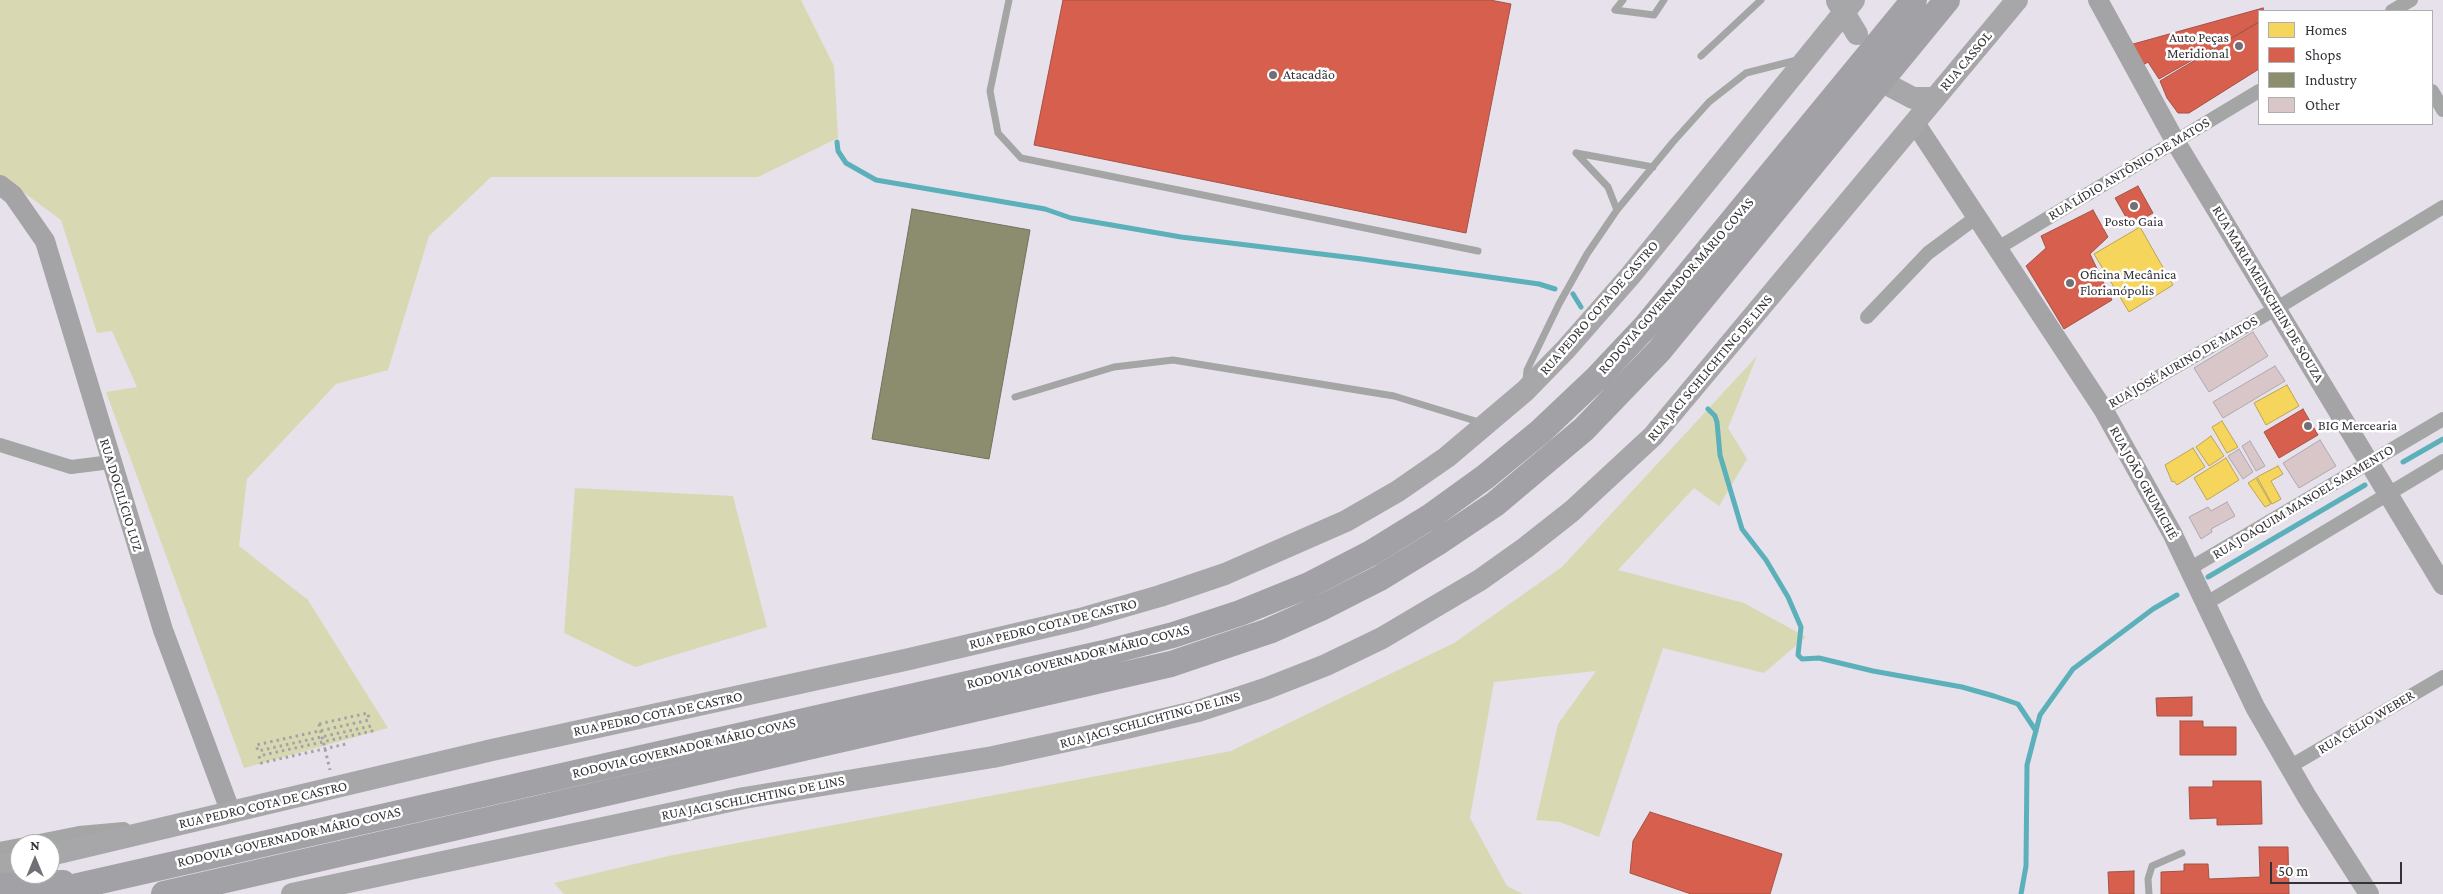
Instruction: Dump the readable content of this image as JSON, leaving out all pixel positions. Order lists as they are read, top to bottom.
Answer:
{
  "streets": {
    "highway": ["RODOVIA GOVERNADOR MÁRIO COVAS"],
    "main road": [
      "RUA CASSOL",
      "RUA MARIA MEINCHEIN DE SOUZA",
      "RUA PEDRO COTA DE CASTRO",
      "RUA JACI SCHLICHTING DE LINS",
      "RUA JOÃO GRUMICHÉ",
      "RUA DOCILÍCIO LUZ"
    ],
    "street": [
      "RUA LÍDIO ANTÔNIO DE MATOS",
      "RUA JOSÉ AURINO DE MATOS",
      "RUA JOAQUIM MANOEL SARMENTO",
      "RUA CÉLIO WEBER"
    ]
  },
  "crossings": [
    ["RUA CASSOL", "RUA JACI SCHLICHTING DE LINS"],
    ["RUA CASSOL", "RUA JOÃO GRUMICHÉ"],
    ["RUA LÍDIO ANTÔNIO DE MATOS", "RUA MARIA MEINCHEIN DE SOUZA"],
    ["RUA LÍDIO ANTÔNIO DE MATOS", "RUA JOÃO GRUMICHÉ"],
    ["RUA MARIA MEINCHEIN DE SOUZA", "RUA JOSÉ AURINO DE MATOS"],
    ["RUA MARIA MEINCHEIN DE SOUZA", "RUA JOAQUIM MANOEL SARMENTO"],
    ["RUA PEDRO COTA DE CASTRO", "RUA DOCILÍCIO LUZ"],
    ["RUA JOSÉ AURINO DE MATOS", "RUA JOÃO GRUMICHÉ"],
    ["RUA JACI SCHLICHTING DE LINS", "RUA JOÃO GRUMICHÉ"],
    ["RUA JOÃO GRUMICHÉ", "RUA JOAQUIM MANOEL SARMENTO"],
    ["RUA JOÃO GRUMICHÉ", "RUA CÉLIO WEBER"]
  ],
  "places": [
    "Auto Peças Meridional",
    "Atacadão",
    "Posto Gaia",
    "Oficina Mecânica Florianópolis",
    "BIG Mercearia"
  ],
  "legend": [
    "Homes",
    "Shops",
    "Industry",
    "Other"
  ],
  "scale_bar": "50 m",
  "north": "top"
}
